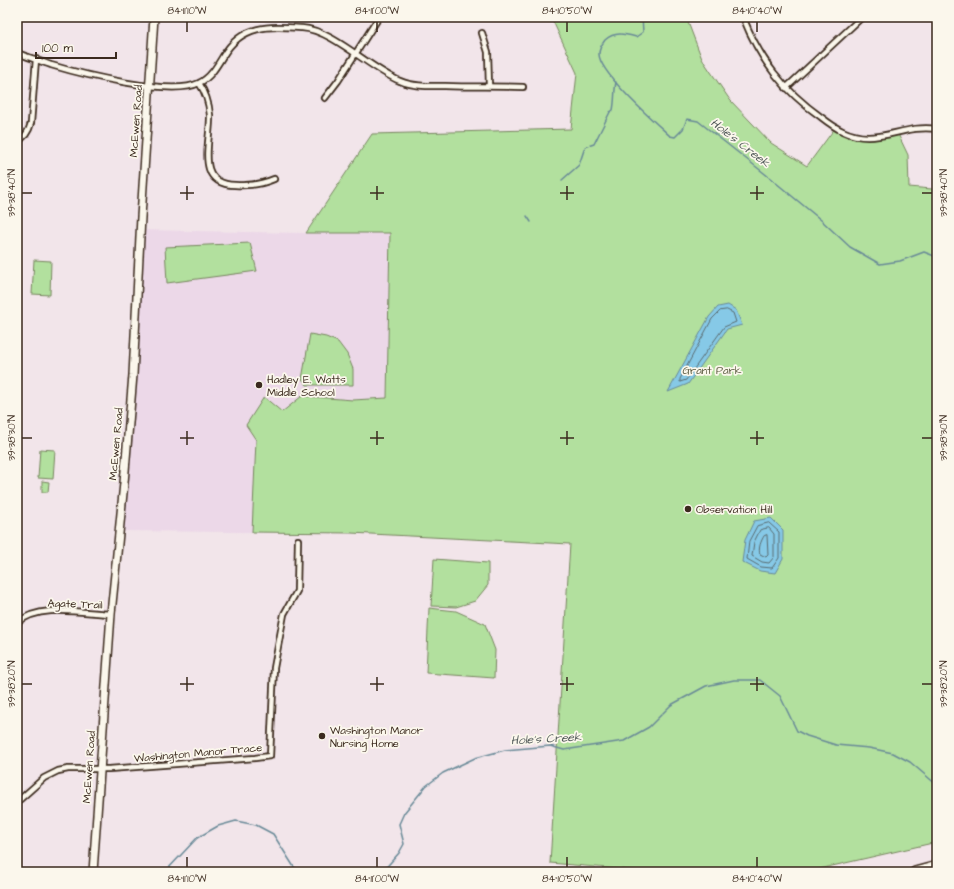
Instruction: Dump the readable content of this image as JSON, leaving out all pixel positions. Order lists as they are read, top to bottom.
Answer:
{
  "streets": {
    "street": ["McEwen Road", "Agate Trail", "Washington Manor Trace"]
  },
  "crossings": [
    ["McEwen Road", "Agate Trail"],
    ["McEwen Road", "Washington Manor Trace"]
  ],
  "water": ["Hole's Creek"],
  "parks": ["Grant Park"],
  "places": ["Hadley E. Watts Middle School", "Observation Hill", "Washington Manor Nursing Home"],
  "scale_bar": "100 m",
  "coordinates": [
    "84°11'10\"W",
    "84°11'00\"W",
    "84°10'50\"W",
    "84°10'40\"W",
    "39°38'40\"N",
    "39°38'30\"N",
    "39°38'20\"N"
  ]
}
